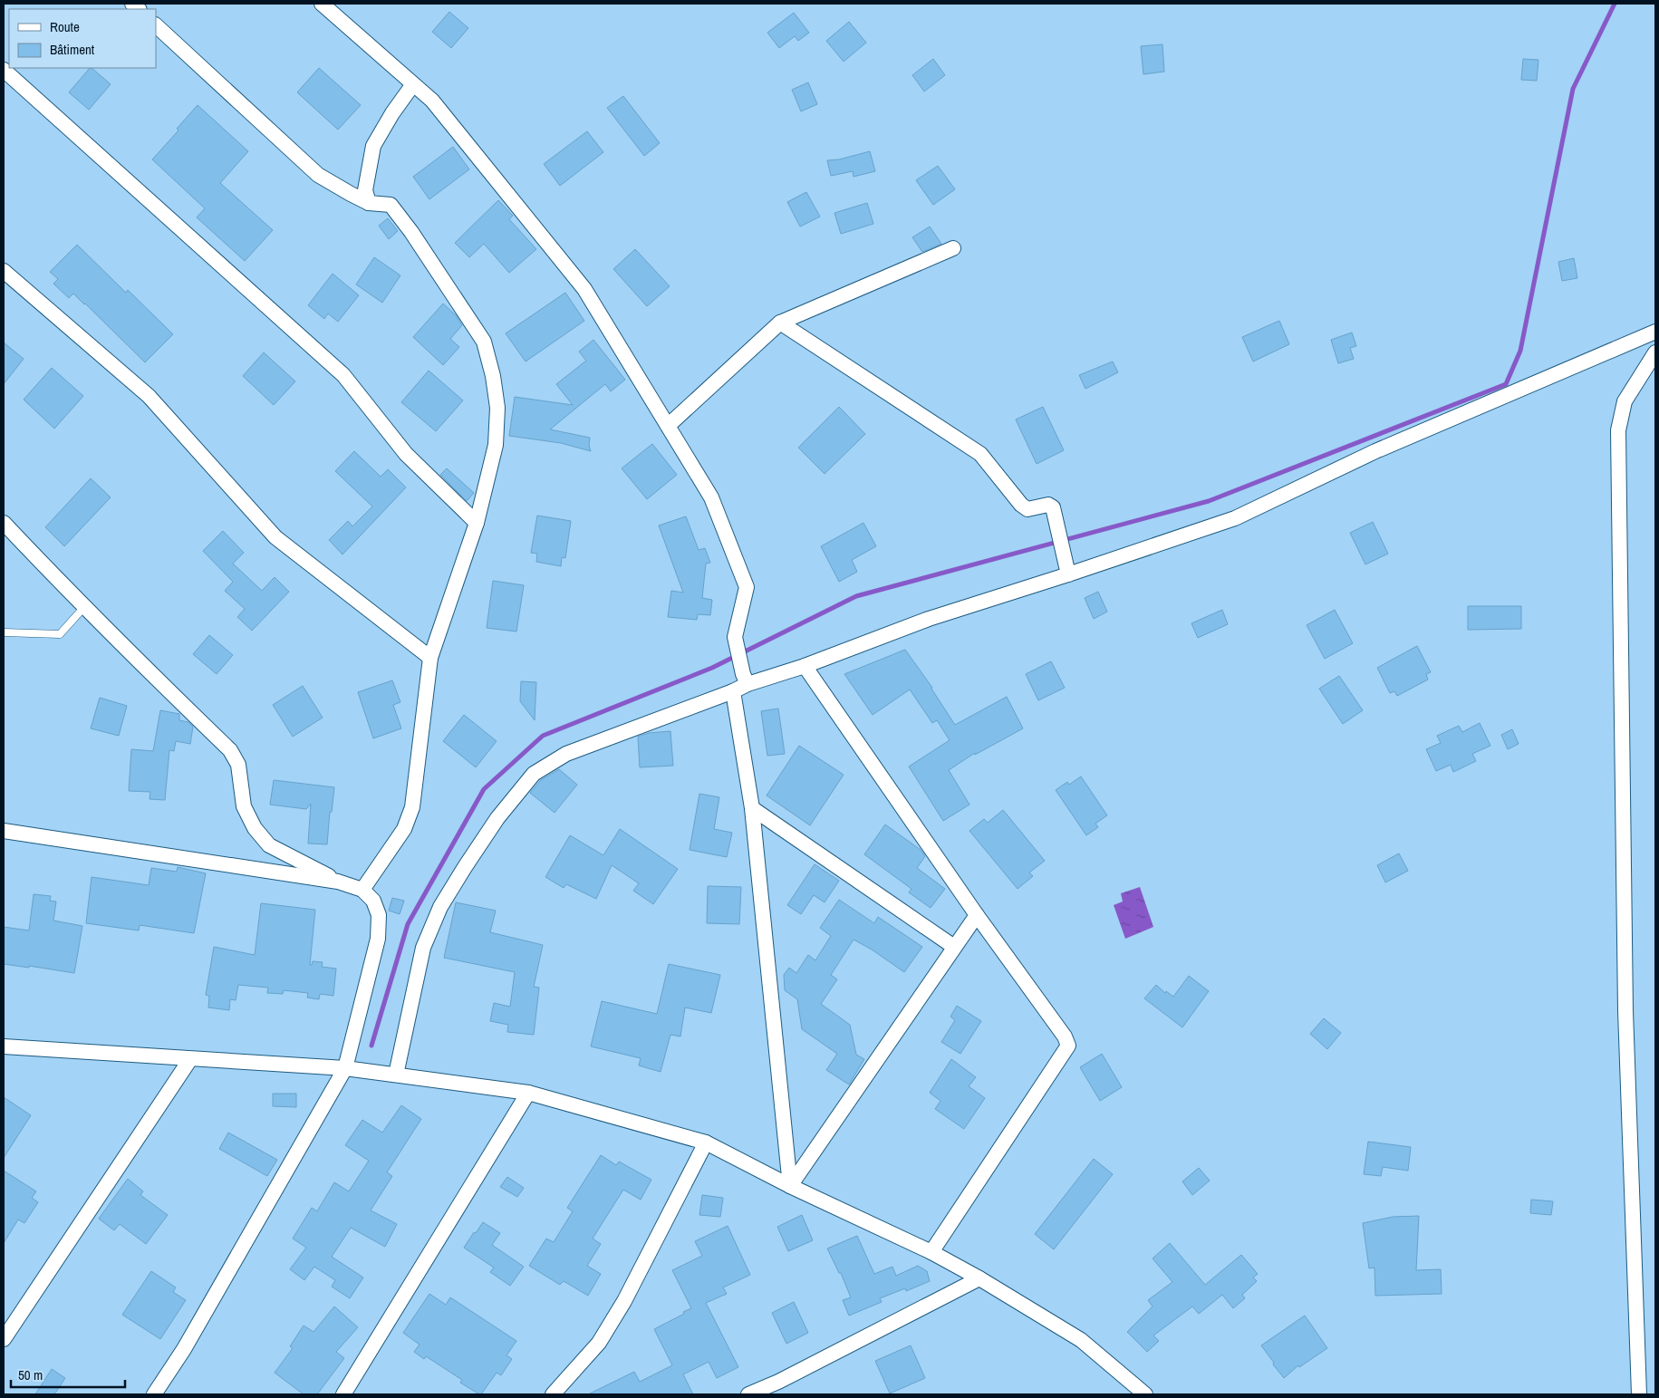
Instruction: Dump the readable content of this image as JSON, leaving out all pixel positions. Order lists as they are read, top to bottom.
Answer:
{
  "legend": ["Route", "Bâtiment"],
  "scale_bar": "50 m"
}
